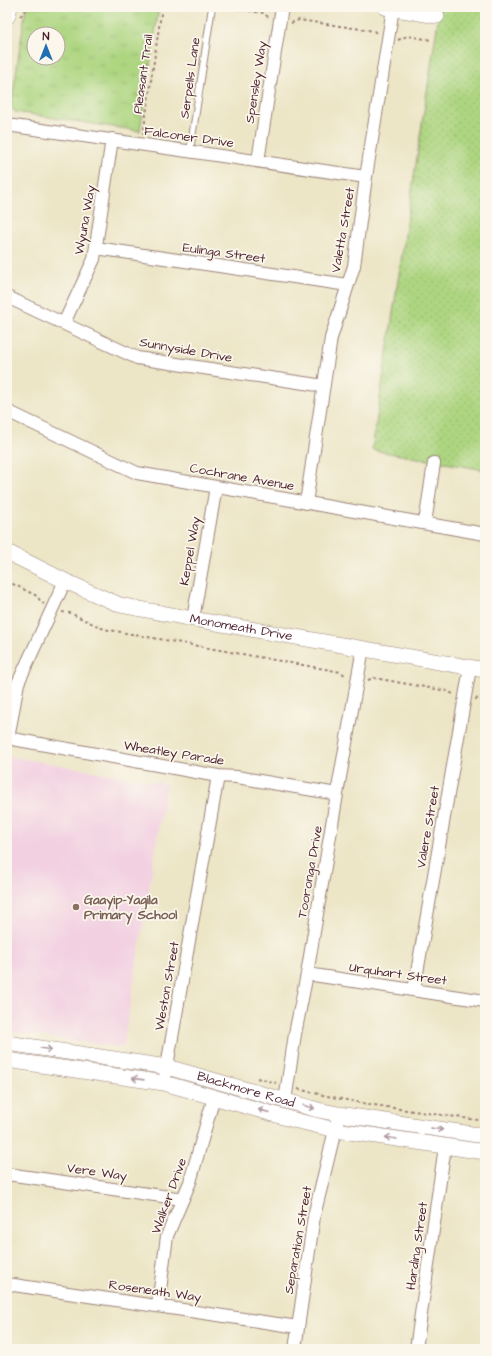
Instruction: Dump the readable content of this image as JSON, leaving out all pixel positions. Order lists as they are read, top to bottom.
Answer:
{
  "streets": {
    "street": [
      "Spensley Way",
      "Falconer Drive",
      "Wyuna Way",
      "Valetta Street",
      "Eulinga Street",
      "Sunnyside Drive",
      "Cochrane Avenue",
      "Keppel Way",
      "Monomeath Drive",
      "Wheatley Parade",
      "Valere Street",
      "Tooronga Drive",
      "Urquhart Street",
      "Weston Street",
      "Blackmore Road",
      "Vere Way",
      "Walker Drive",
      "Separation Street",
      "Harding Street",
      "Roseneath Way"
    ],
    "lane": ["Serpells Lane"],
    "path": ["Pleasant Trail"]
  },
  "crossings": [
    ["Pleasant Trail", "Falconer Drive"],
    ["Serpells Lane", "Falconer Drive"],
    ["Spensley Way", "Falconer Drive"],
    ["Falconer Drive", "Wyuna Way"],
    ["Falconer Drive", "Valetta Street"],
    ["Wyuna Way", "Eulinga Street"],
    ["Wyuna Way", "Sunnyside Drive"],
    ["Valetta Street", "Eulinga Street"],
    ["Valetta Street", "Sunnyside Drive"],
    ["Valetta Street", "Cochrane Avenue"],
    ["Cochrane Avenue", "Keppel Way"],
    ["Keppel Way", "Monomeath Drive"],
    ["Monomeath Drive", "Valere Street"],
    ["Monomeath Drive", "Tooronga Drive"],
    ["Wheatley Parade", "Tooronga Drive"],
    ["Wheatley Parade", "Weston Street"],
    ["Valere Street", "Urquhart Street"],
    ["Tooronga Drive", "Urquhart Street"],
    ["Tooronga Drive", "Blackmore Road"],
    ["Weston Street", "Blackmore Road"],
    ["Blackmore Road", "Walker Drive"],
    ["Blackmore Road", "Separation Street"],
    ["Blackmore Road", "Harding Street"],
    ["Vere Way", "Walker Drive"],
    ["Walker Drive", "Roseneath Way"],
    ["Separation Street", "Roseneath Way"]
  ],
  "places": ["Gaayip-Yagila Primary School"],
  "north": "top"
}
